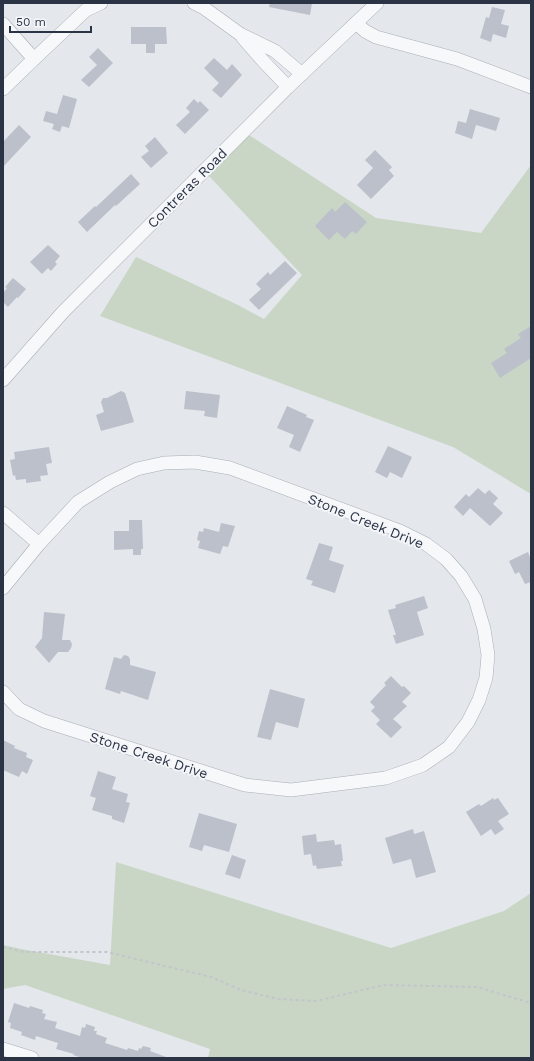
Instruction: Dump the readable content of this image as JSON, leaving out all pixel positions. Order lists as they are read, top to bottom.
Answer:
{
  "streets": {
    "street": ["Contreras Road", "Stone Creek Drive"]
  },
  "scale_bar": "50 m"
}
